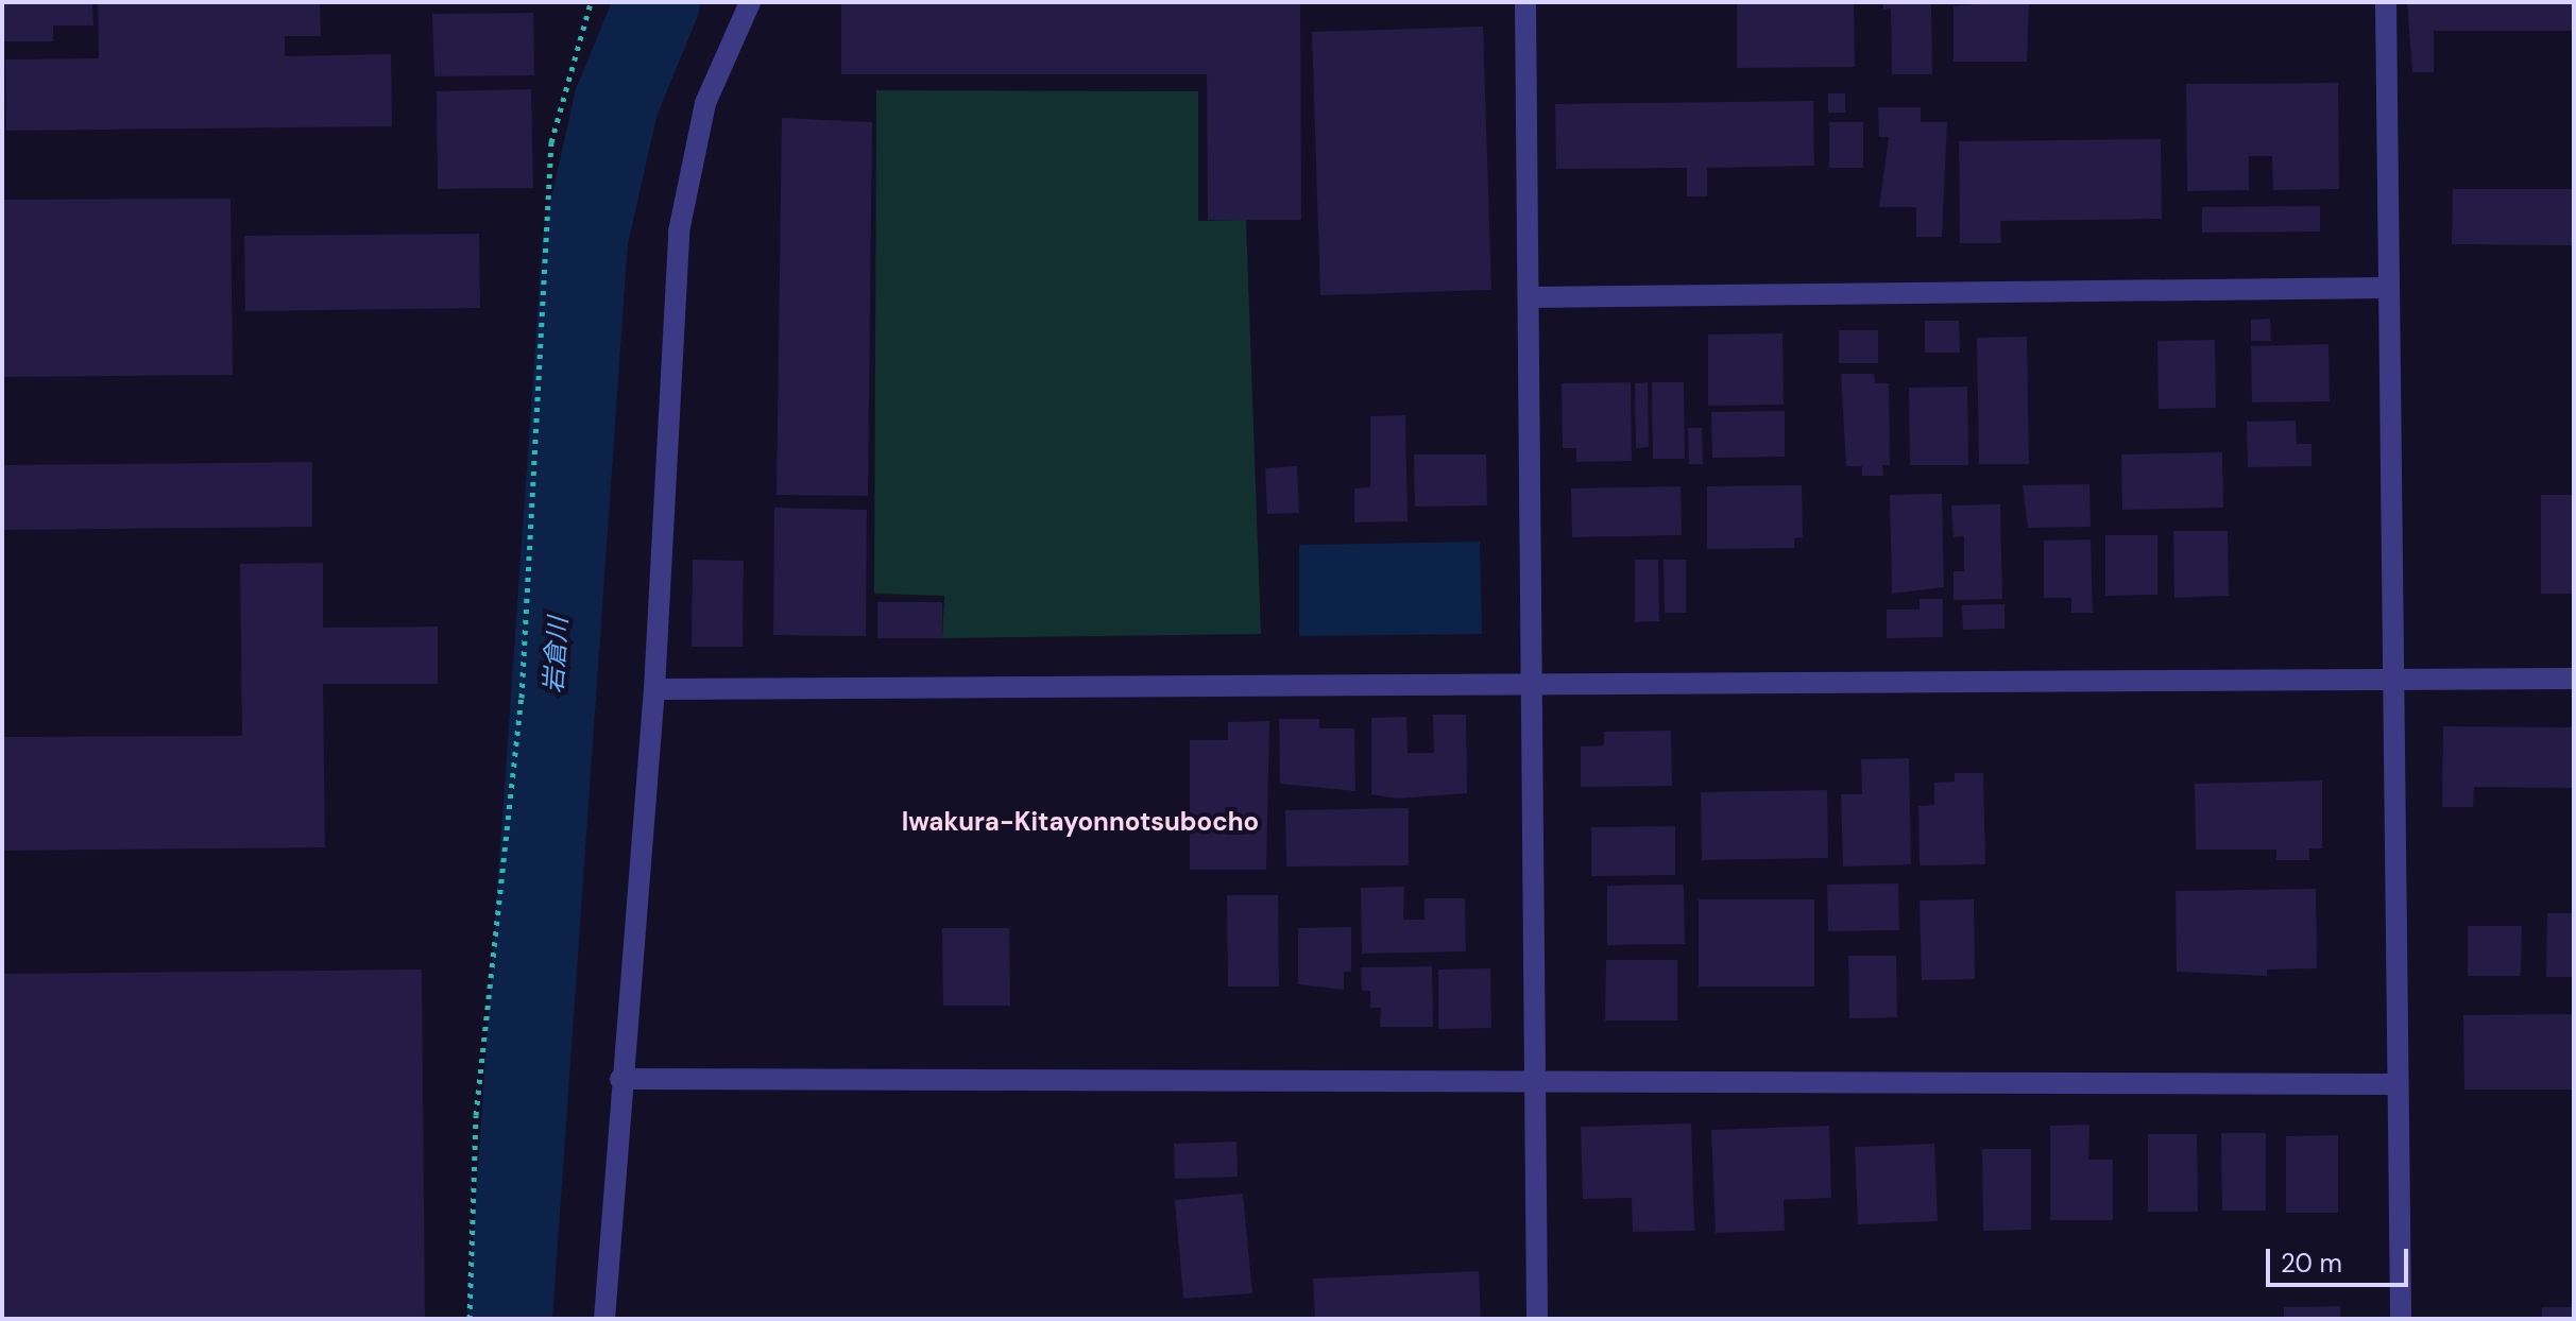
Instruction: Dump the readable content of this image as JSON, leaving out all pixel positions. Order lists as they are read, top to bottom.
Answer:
{
  "districts": ["Iwakura-Kitayonnotsubocho"],
  "water": ["岩倉川"],
  "scale_bar": "20 m"
}
